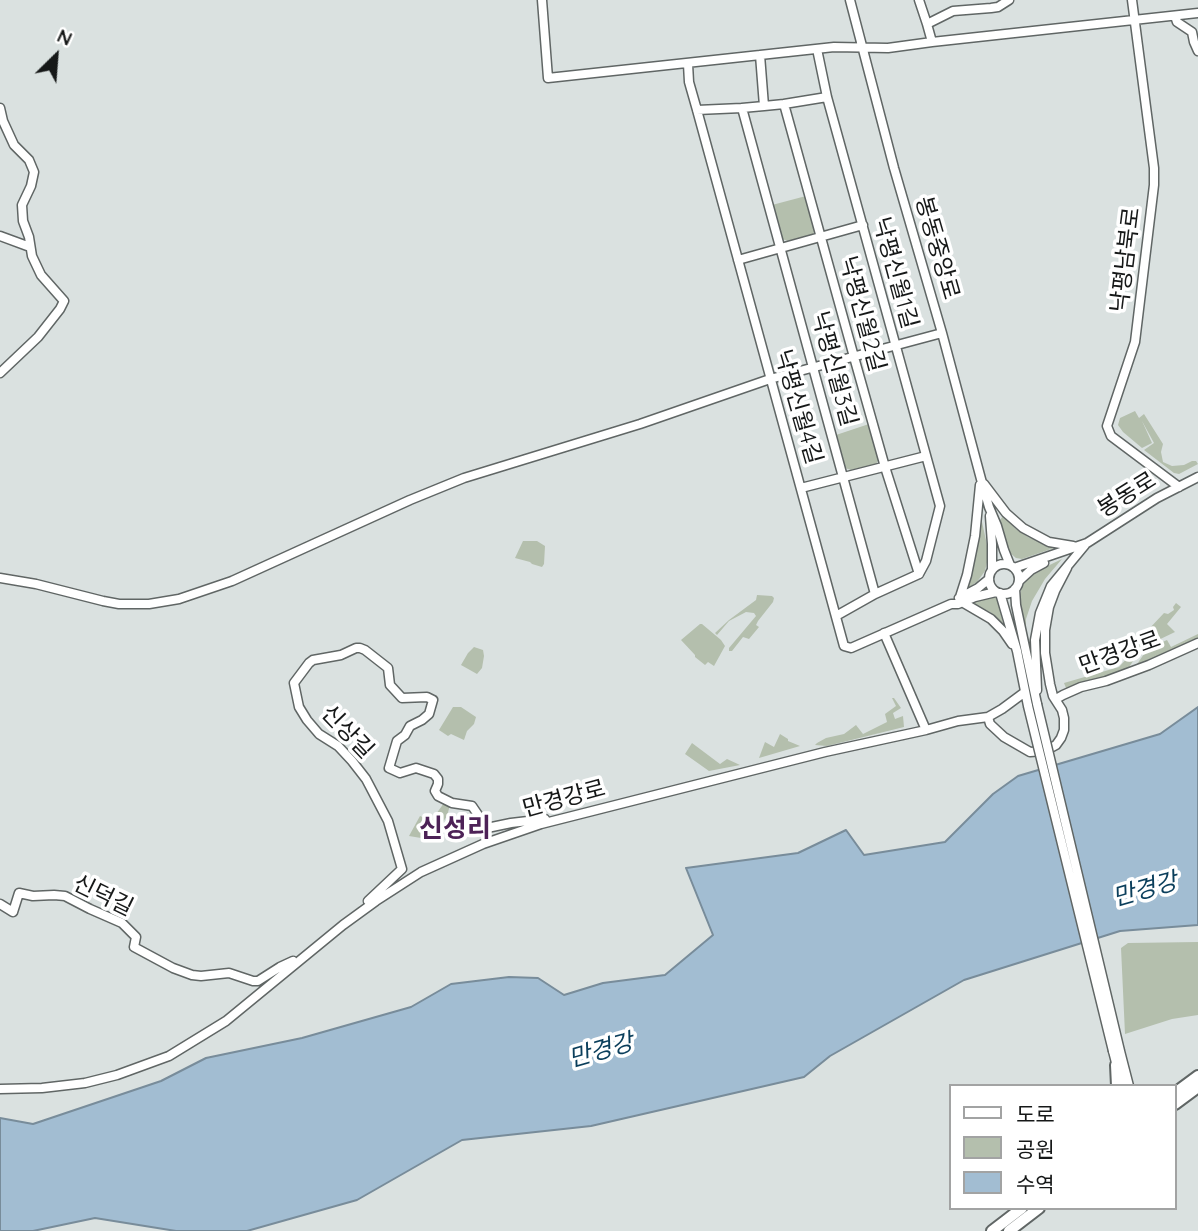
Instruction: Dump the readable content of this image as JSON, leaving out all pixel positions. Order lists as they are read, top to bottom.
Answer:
{
  "streets": {
    "street": [
      "봉동중앙로",
      "낙평남북로",
      "낙평신월1길",
      "낙평신월2길",
      "낙평신월3길",
      "낙평신월4길",
      "봉동로",
      "만경강로",
      "신상길",
      "신덕길"
    ]
  },
  "crossings": [
    ["봉동중앙로", "낙평신월4길"],
    ["봉동중앙로", "봉동로"],
    ["봉동중앙로", "만경강로"],
    ["낙평남북로", "봉동로"],
    ["낙평신월1길", "낙평신월2길"],
    ["낙평신월4길", "봉동로"],
    ["만경강로", "신상길"],
    ["만경강로", "신덕길"]
  ],
  "districts": ["신성리"],
  "water": ["만경강"],
  "legend": ["도로", "공원", "수역"],
  "north": "top right"
}
